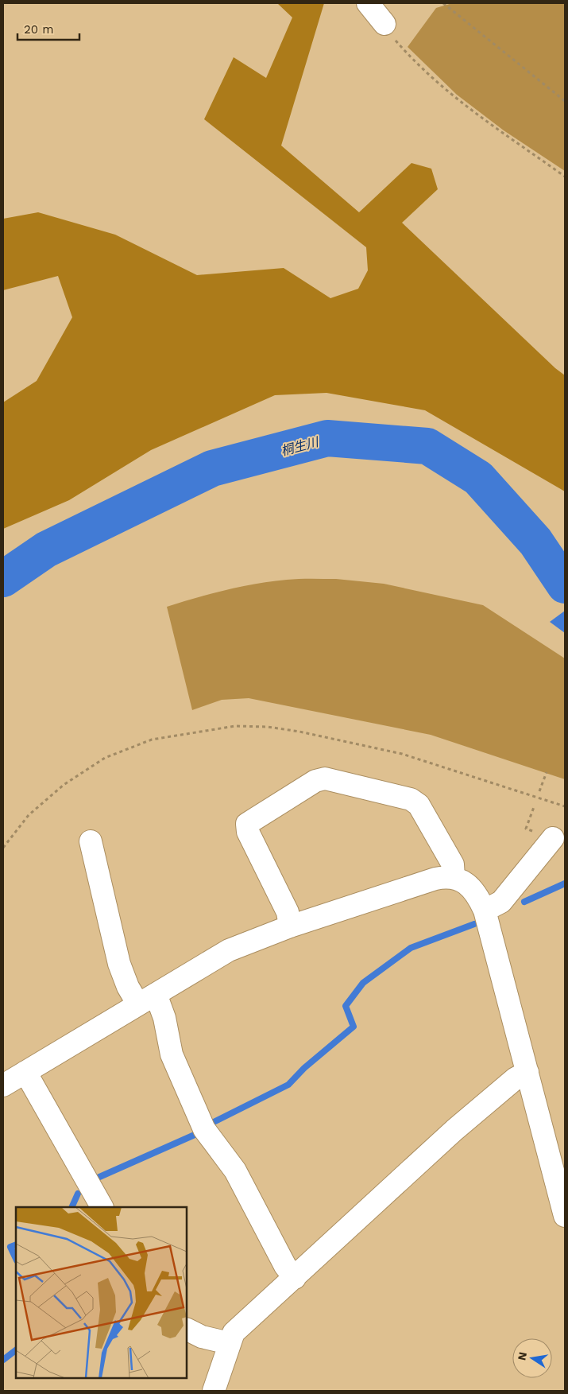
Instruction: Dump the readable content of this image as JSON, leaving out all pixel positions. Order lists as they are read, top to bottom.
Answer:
{
  "water": ["桐生川"],
  "scale_bar": "20 m",
  "north": "left"
}
